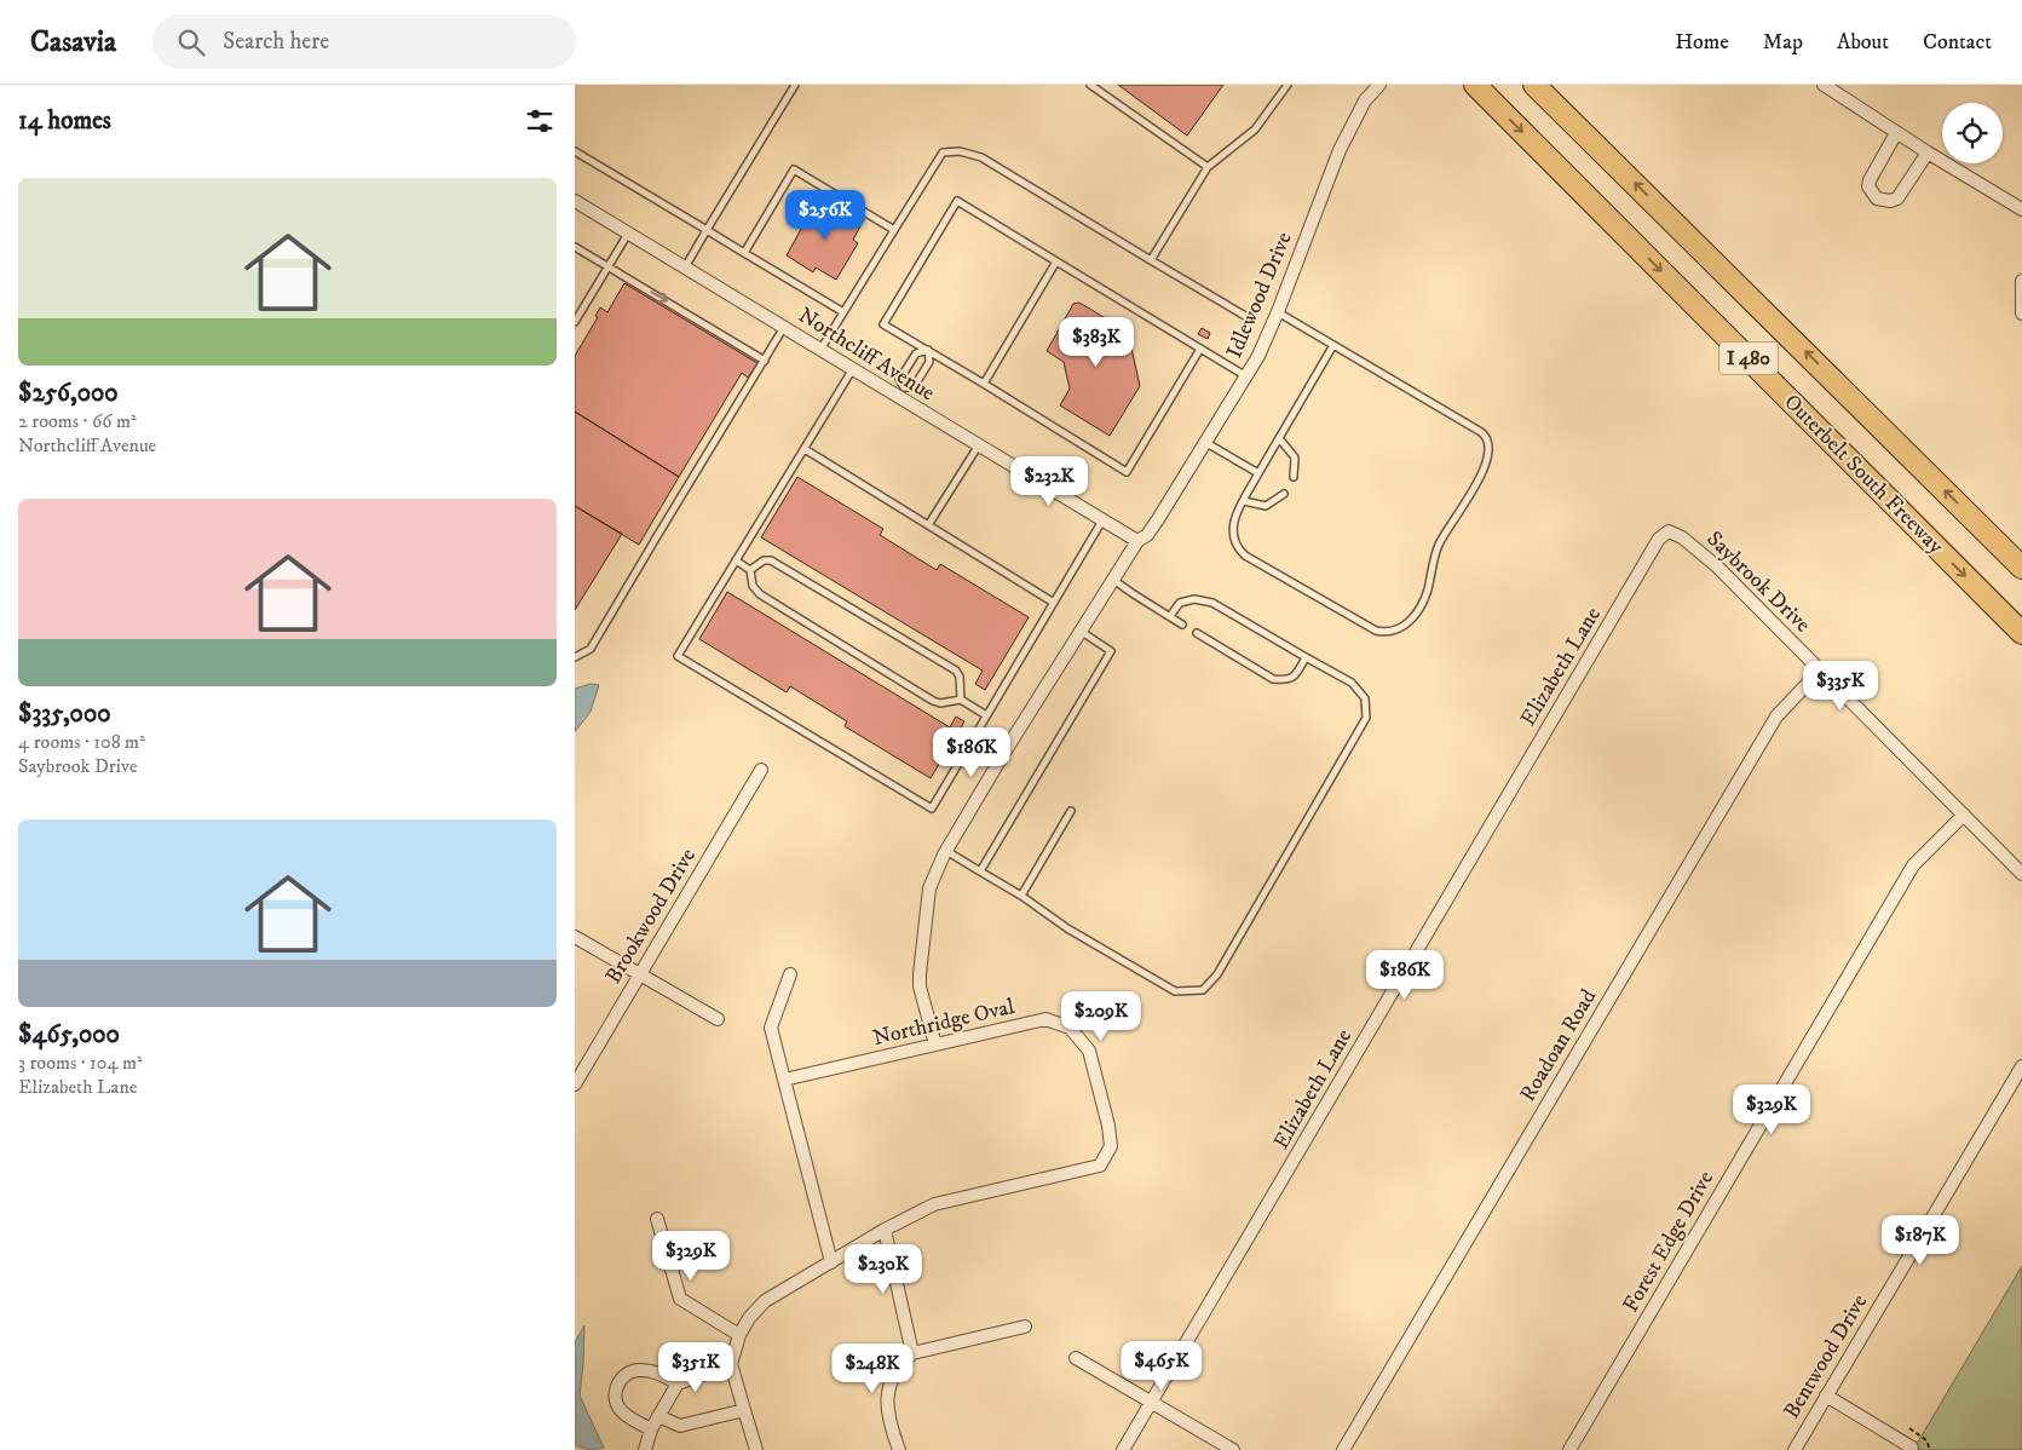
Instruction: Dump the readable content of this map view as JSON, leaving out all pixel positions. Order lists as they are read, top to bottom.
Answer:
{
  "streets": {
    "highway": ["I 480", "Outerbelt South Freeway"],
    "street": [
      "Idlewood Drive",
      "Northcliff Avenue",
      "Saybrook Drive",
      "Elizabeth Lane",
      "Brookwood Drive",
      "Northridge Oval",
      "Roadoan Road",
      "Forest Edge Drive",
      "Bentwood Drive"
    ]
  },
  "crossings": [
    ["Idlewood Drive", "Northcliff Avenue"],
    ["Idlewood Drive", "Northridge Oval"],
    ["Saybrook Drive", "Elizabeth Lane"],
    ["Saybrook Drive", "Roadoan Road"],
    ["Saybrook Drive", "Forest Edge Drive"]
  ],
  "page": {
    "header": "Casavia",
    "search": "Search here",
    "nav": [
      "Home",
      "Map",
      "About",
      "Contact"
    ],
    "heading": "14 homes",
    "list": [
      {
        "name": "$256,000",
        "note": "2 rooms · 66 m² · Northcliff Avenue"
      },
      {
        "name": "$335,000",
        "note": "4 rooms · 108 m² · Saybrook Drive"
      },
      {
        "name": "$465,000",
        "note": "3 rooms · 104 m² · Elizabeth Lane"
      }
    ],
    "price": [
      "$256K",
      "$383K",
      "$232K",
      "$335K",
      "$186K",
      "$186K",
      "$209K",
      "$329K",
      "$187K",
      "$329K",
      "$230K",
      "$465K",
      "$351K",
      "$248K"
    ]
  }
}
